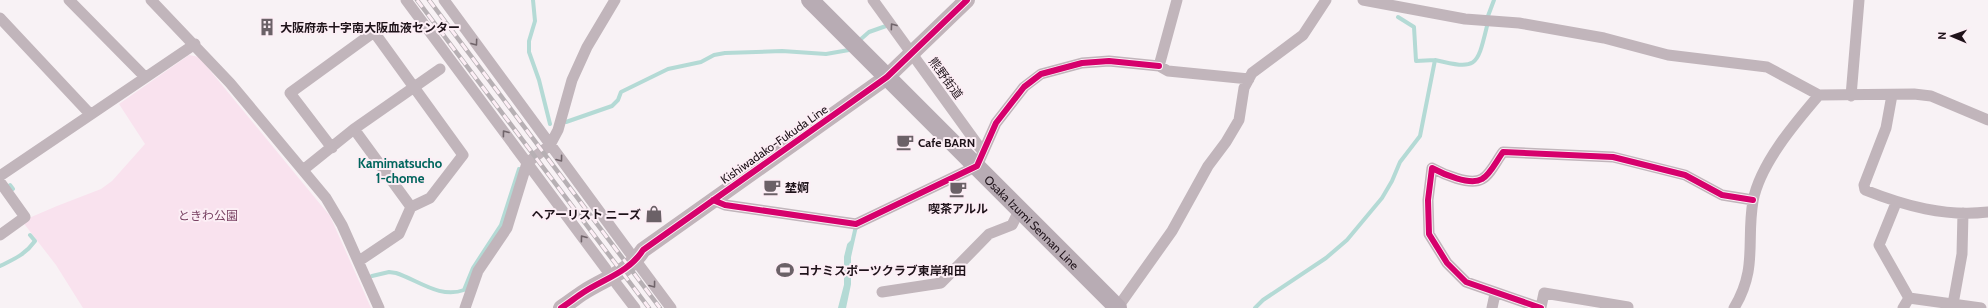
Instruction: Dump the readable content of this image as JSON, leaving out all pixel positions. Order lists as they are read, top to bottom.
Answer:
{
  "streets": {
    "main road": ["Osaka Izumi Sennan Line"],
    "street": ["熊野街道", "Kishiwadako-Fukuda Line"]
  },
  "crossings": [
    ["熊野街道", "Kishiwadako-Fukuda Line"],
    ["熊野街道", "Osaka Izumi Sennan Line"],
    ["Kishiwadako-Fukuda Line", "Osaka Izumi Sennan Line"]
  ],
  "districts": ["Kamimatsucho 1-chome"],
  "parks": ["ときわ公園"],
  "places": {
    "building": ["大阪府赤十字南大阪血液センター"],
    "cafe": ["Cafe BARN", "埜婀", "喫茶アルル"],
    "shop": ["ヘアーリスト ニーズ"],
    "sports": ["コナミスポーツクラブ東岸和田"]
  },
  "north": "left"
}
